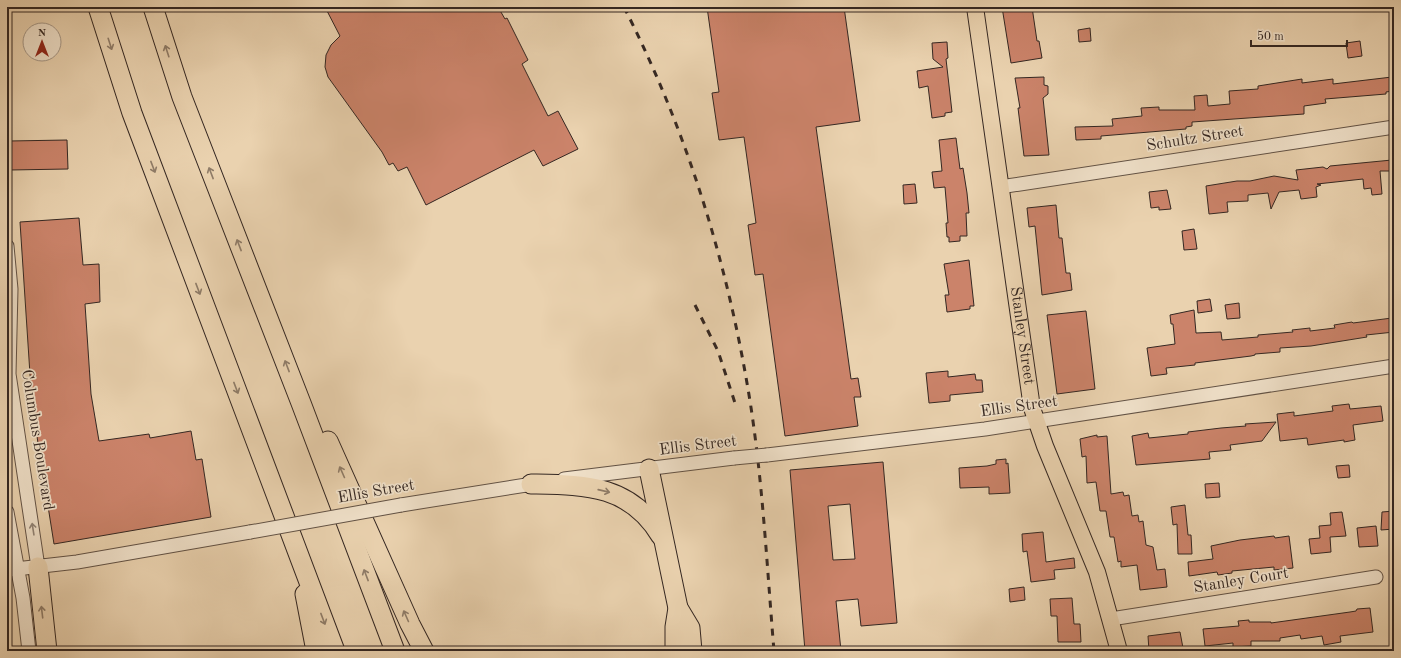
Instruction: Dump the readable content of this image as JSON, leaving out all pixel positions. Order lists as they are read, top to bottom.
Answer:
{
  "streets": {
    "main road": ["Stanley Street"],
    "street": [
      "Schultz Street",
      "Ellis Street",
      "Columbus Boulevard",
      "Stanley Court"
    ]
  },
  "crossings": [
    ["Schultz Street", "Stanley Street"],
    ["Stanley Street", "Ellis Street"],
    ["Stanley Street", "Stanley Court"],
    ["Ellis Street", "Columbus Boulevard"]
  ],
  "one_way": ["Columbus Boulevard"],
  "scale_bar": "50 m",
  "north": "top"
}
